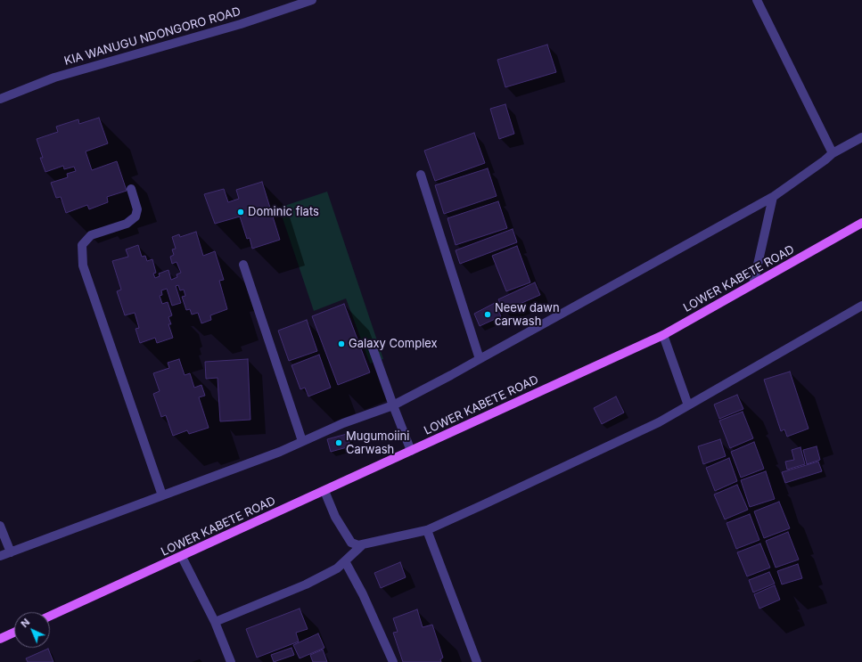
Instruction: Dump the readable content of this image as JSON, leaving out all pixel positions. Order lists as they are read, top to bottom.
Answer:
{
  "streets": {
    "main road": ["LOWER KABETE ROAD"],
    "street": ["KIA WANUGU NDONGORO ROAD"]
  },
  "places": [
    "Dominic flats",
    "Neew dawn carwash",
    "Galaxy Complex",
    "Mugumoiini Carwash"
  ],
  "north": "top left"
}
